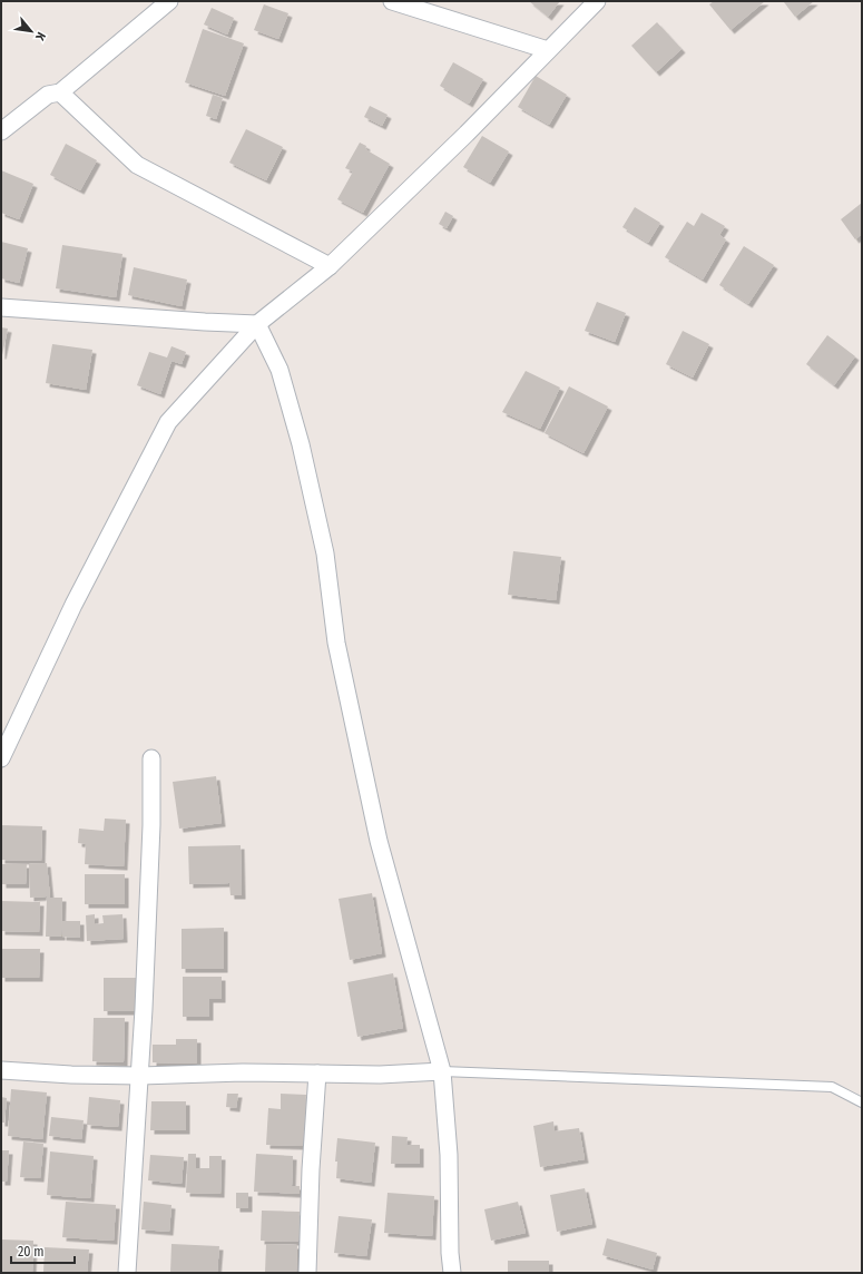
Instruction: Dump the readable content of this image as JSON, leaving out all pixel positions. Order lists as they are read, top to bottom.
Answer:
{
  "scale_bar": "20 m",
  "north": "bottom right"
}
